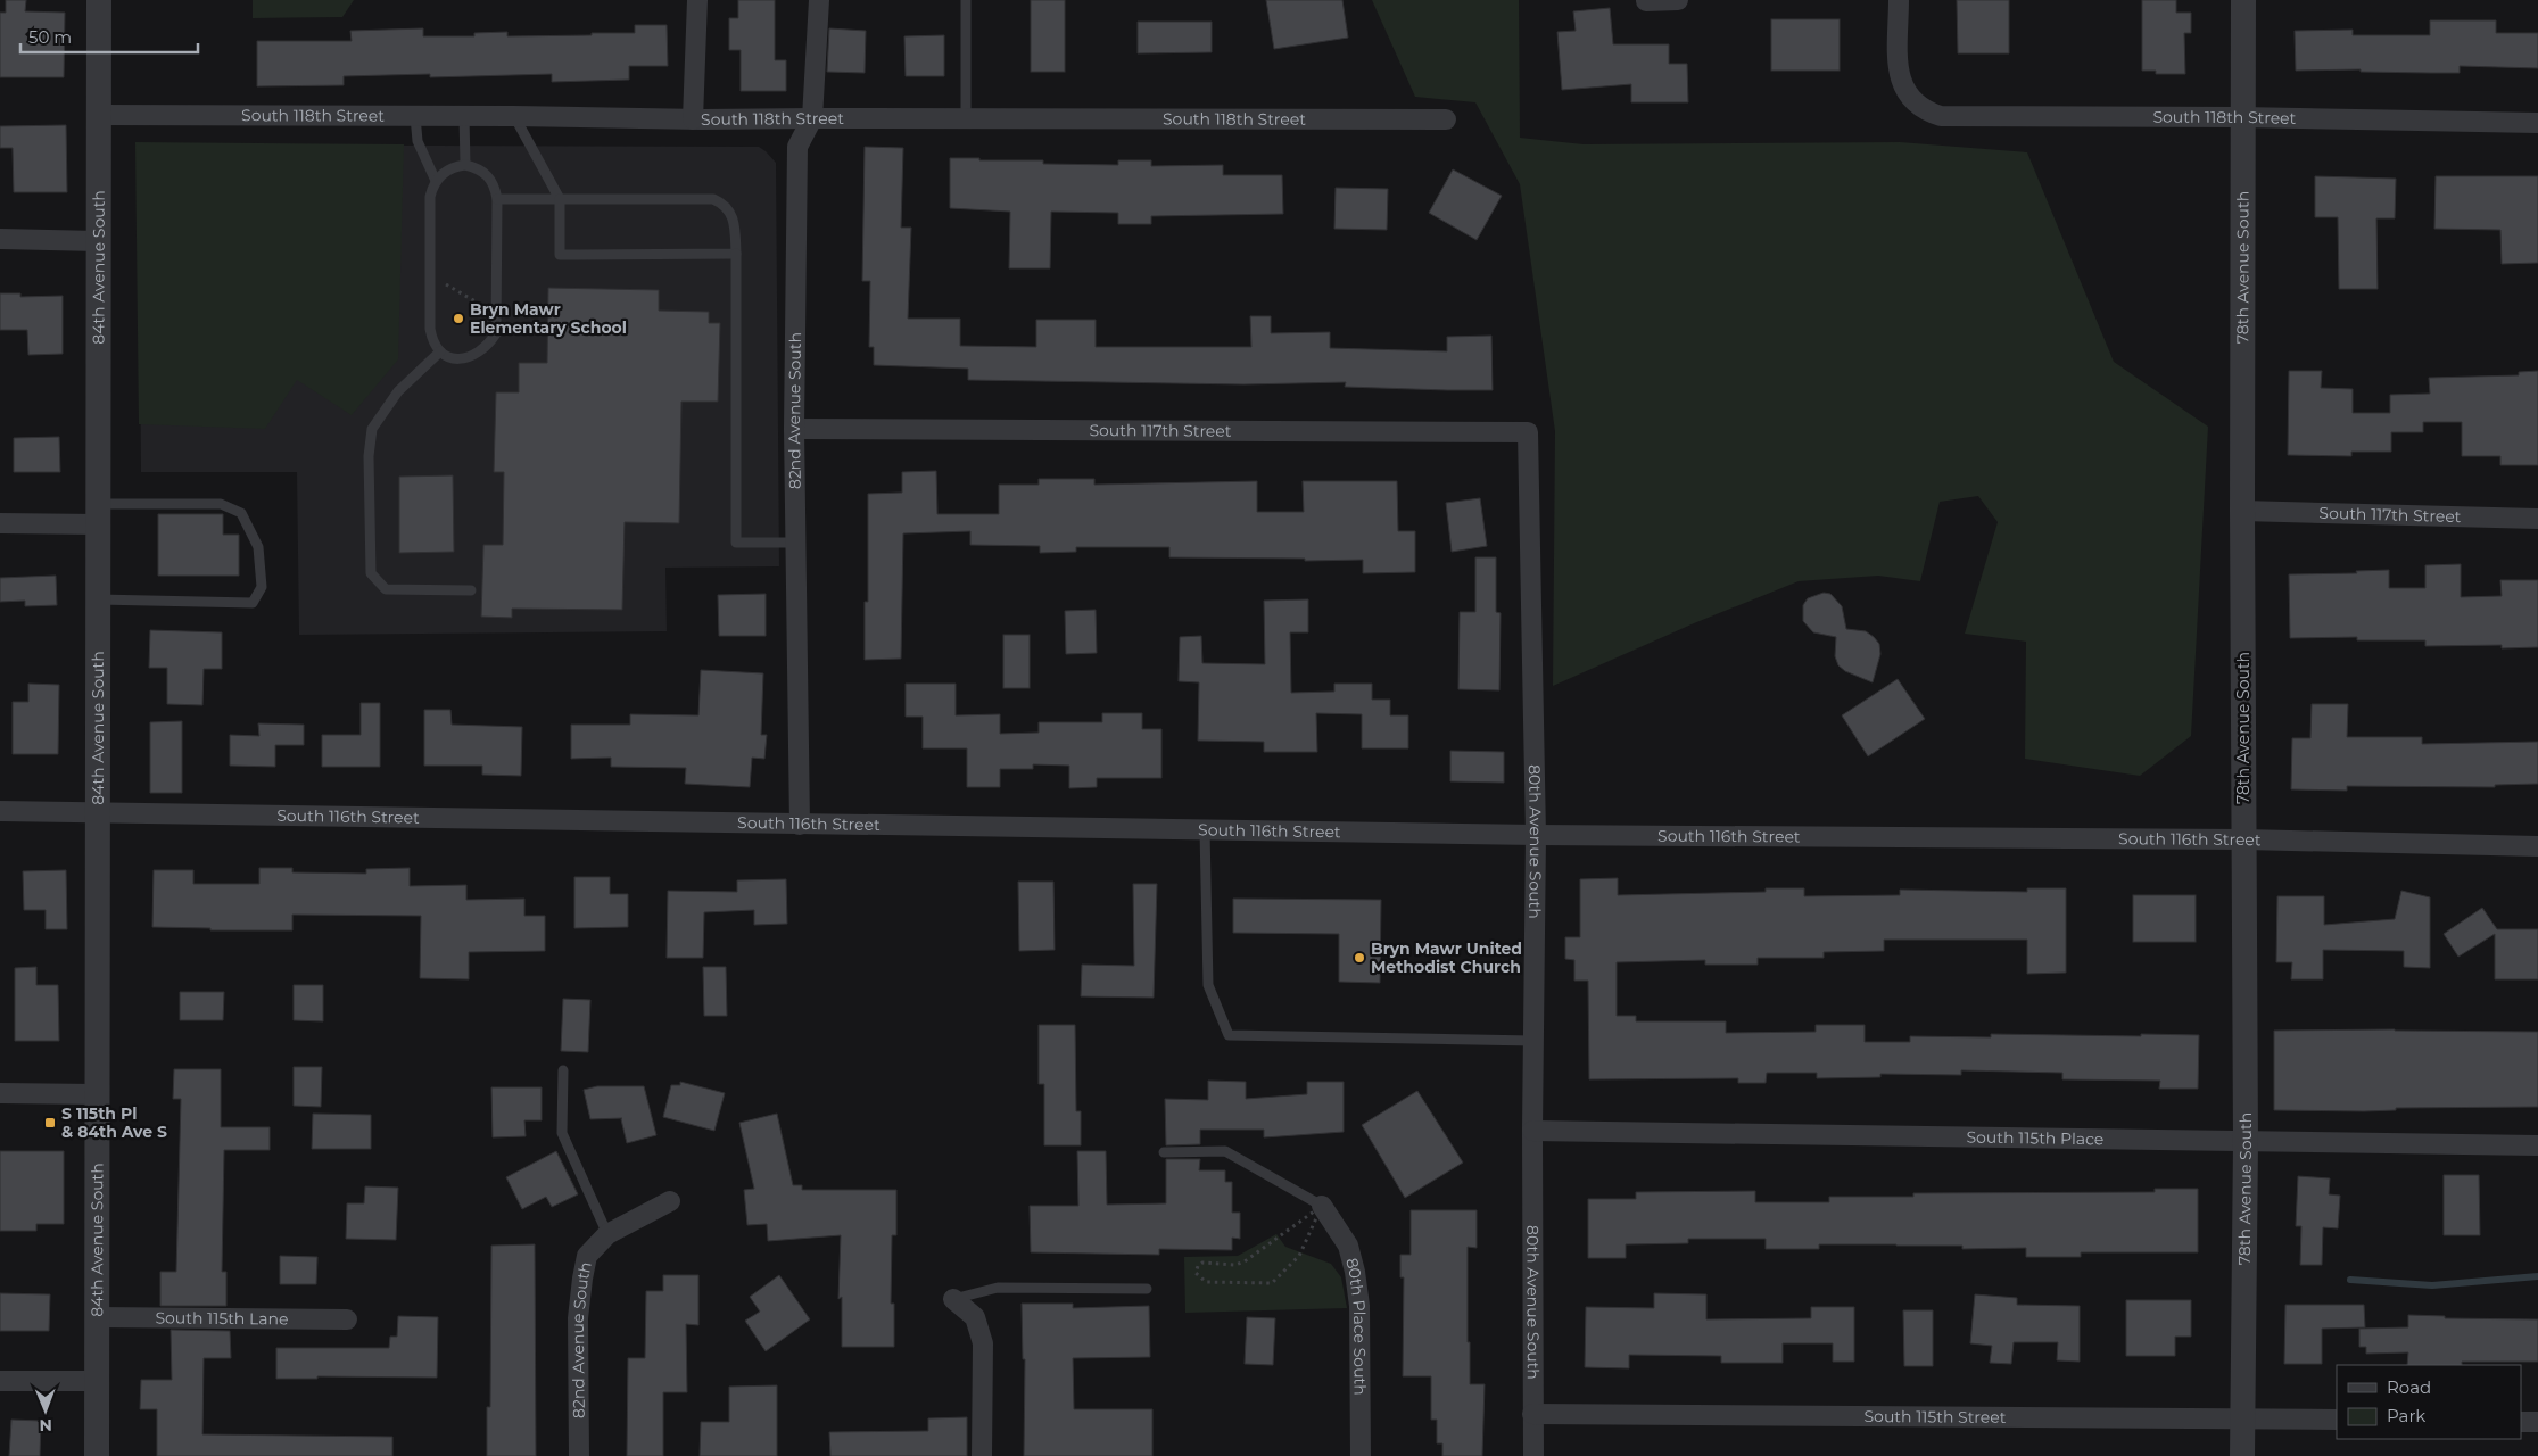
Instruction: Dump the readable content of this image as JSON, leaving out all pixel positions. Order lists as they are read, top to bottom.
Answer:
{
  "streets": {
    "street": [
      "South 118th Street",
      "84th Avenue South",
      "78th Avenue South",
      "82nd Avenue South",
      "South 117th Street",
      "South 116th Street",
      "80th Avenue South",
      "South 115th Place",
      "South 115th Lane",
      "80th Place South",
      "South 115th Street"
    ]
  },
  "crossings": [
    ["South 118th Street", "84th Avenue South"],
    ["South 118th Street", "78th Avenue South"],
    ["South 118th Street", "82nd Avenue South"],
    ["84th Avenue South", "South 116th Street"],
    ["84th Avenue South", "South 115th Lane"],
    ["78th Avenue South", "South 117th Street"],
    ["78th Avenue South", "South 116th Street"],
    ["78th Avenue South", "South 115th Place"],
    ["78th Avenue South", "South 115th Street"],
    ["82nd Avenue South", "South 117th Street"],
    ["82nd Avenue South", "South 116th Street"],
    ["South 117th Street", "80th Avenue South"],
    ["South 116th Street", "80th Avenue South"],
    ["80th Avenue South", "South 115th Place"],
    ["80th Avenue South", "South 115th Street"]
  ],
  "places": {
    "other": ["Bryn Mawr Elementary School", "Bryn Mawr United Methodist Church"],
    "transit": ["S 115th Pl & 84th Ave S"]
  },
  "legend": ["Road", "Park"],
  "scale_bar": "50 m",
  "north": "bottom"
}
